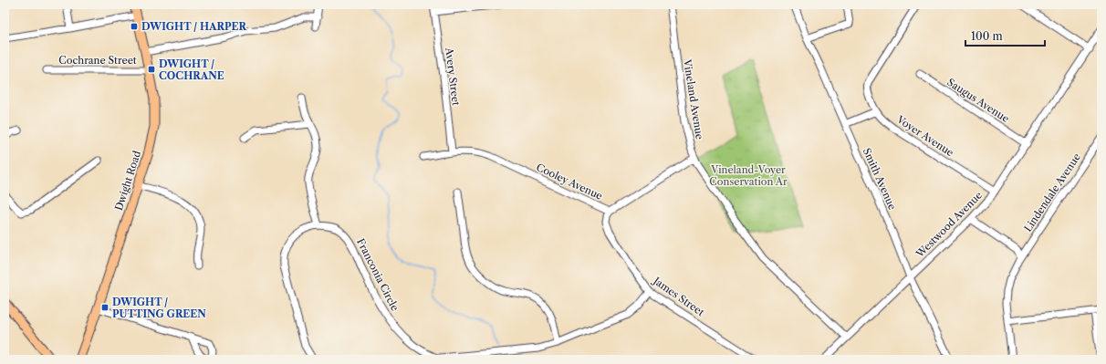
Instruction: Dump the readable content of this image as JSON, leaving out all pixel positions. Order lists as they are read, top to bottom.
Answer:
{
  "streets": {
    "main road": ["Dwight Road"],
    "street": [
      "Cochrane Street",
      "Avery Street",
      "Vineland Avenue",
      "Saugus Avenue",
      "Voyer Avenue",
      "Smith Avenue",
      "Cooley Avenue",
      "Lindendale Avenue",
      "Westwood Avenue",
      "Franconia Circle",
      "James Street"
    ]
  },
  "crossings": [
    ["Cochrane Street", "Dwight Road"],
    ["Avery Street", "Cooley Avenue"],
    ["Vineland Avenue", "Cooley Avenue"],
    ["Vineland Avenue", "Westwood Avenue"],
    ["Saugus Avenue", "Westwood Avenue"],
    ["Voyer Avenue", "Westwood Avenue"],
    ["Smith Avenue", "Westwood Avenue"],
    ["Cooley Avenue", "James Street"]
  ],
  "parks": ["Vineland-Voyer Conservation Ar"],
  "places": {
    "transit": ["DWIGHT / HARPER", "DWIGHT / COCHRANE", "DWIGHT / PUTTING GREEN"]
  },
  "scale_bar": "100 m"
}
